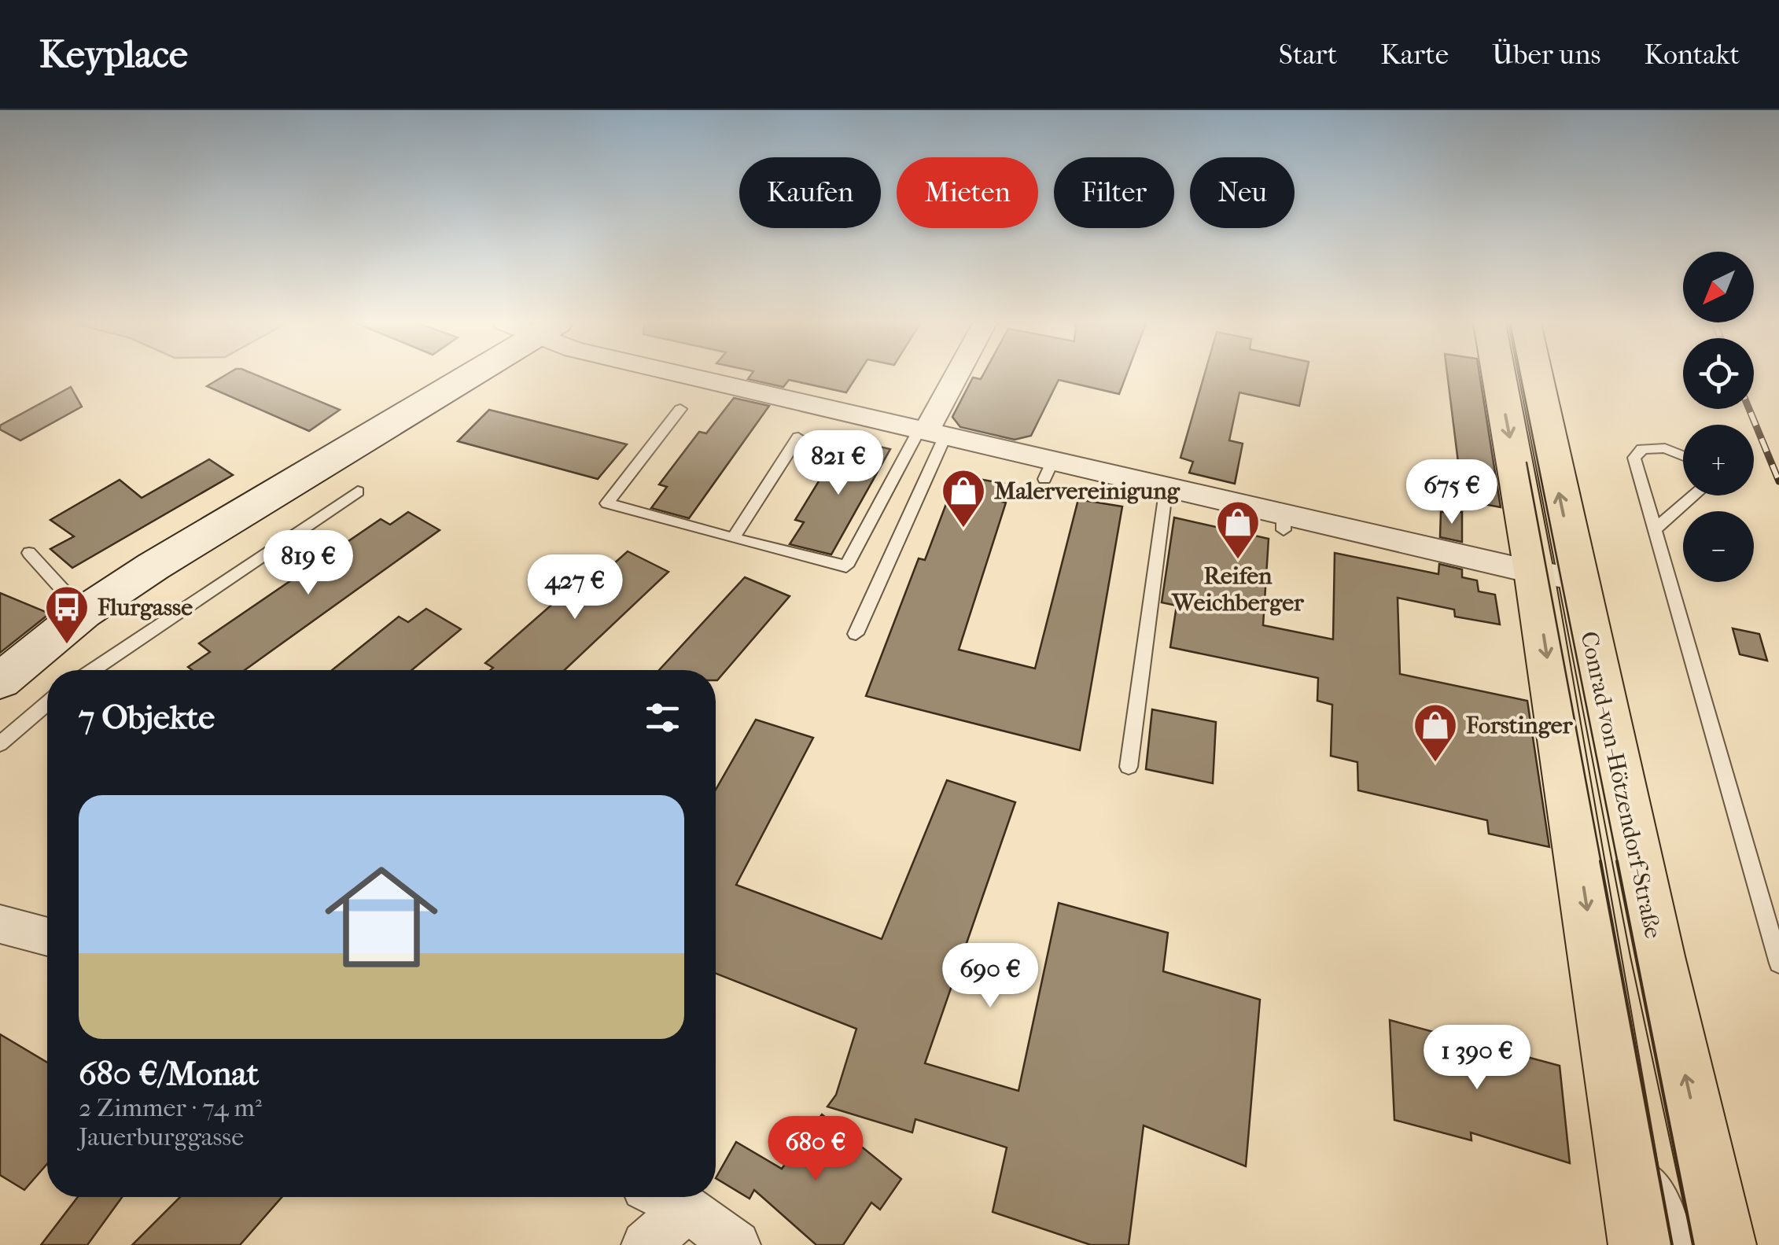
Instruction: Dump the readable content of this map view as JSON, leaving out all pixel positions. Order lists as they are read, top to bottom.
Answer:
{
  "streets": {
    "main road": ["Conrad-von-Hötzendorf-Straße"]
  },
  "places": {
    "shop": ["Malervereinigung", "Reifen Weichberger", "Forstinger"],
    "bus stop": ["Flurgasse"]
  },
  "north": "bottom left",
  "page": {
    "header": "Keyplace",
    "nav": [
      "Start",
      "Karte",
      "Über uns",
      "Kontakt"
    ],
    "chip": [
      "Kaufen",
      "Mieten",
      "Filter",
      "Neu"
    ],
    "map_buttons": ["+", "−"],
    "price": [
      "821 €",
      "675 €",
      "819 €",
      "427 €",
      "690 €",
      "1 390 €",
      "680 €"
    ],
    "heading": "7 Objekte",
    "list": [
      {
        "name": "680 €/Monat",
        "note": "2 Zimmer · 74 m² · Jauerburggasse"
      }
    ]
  }
}
